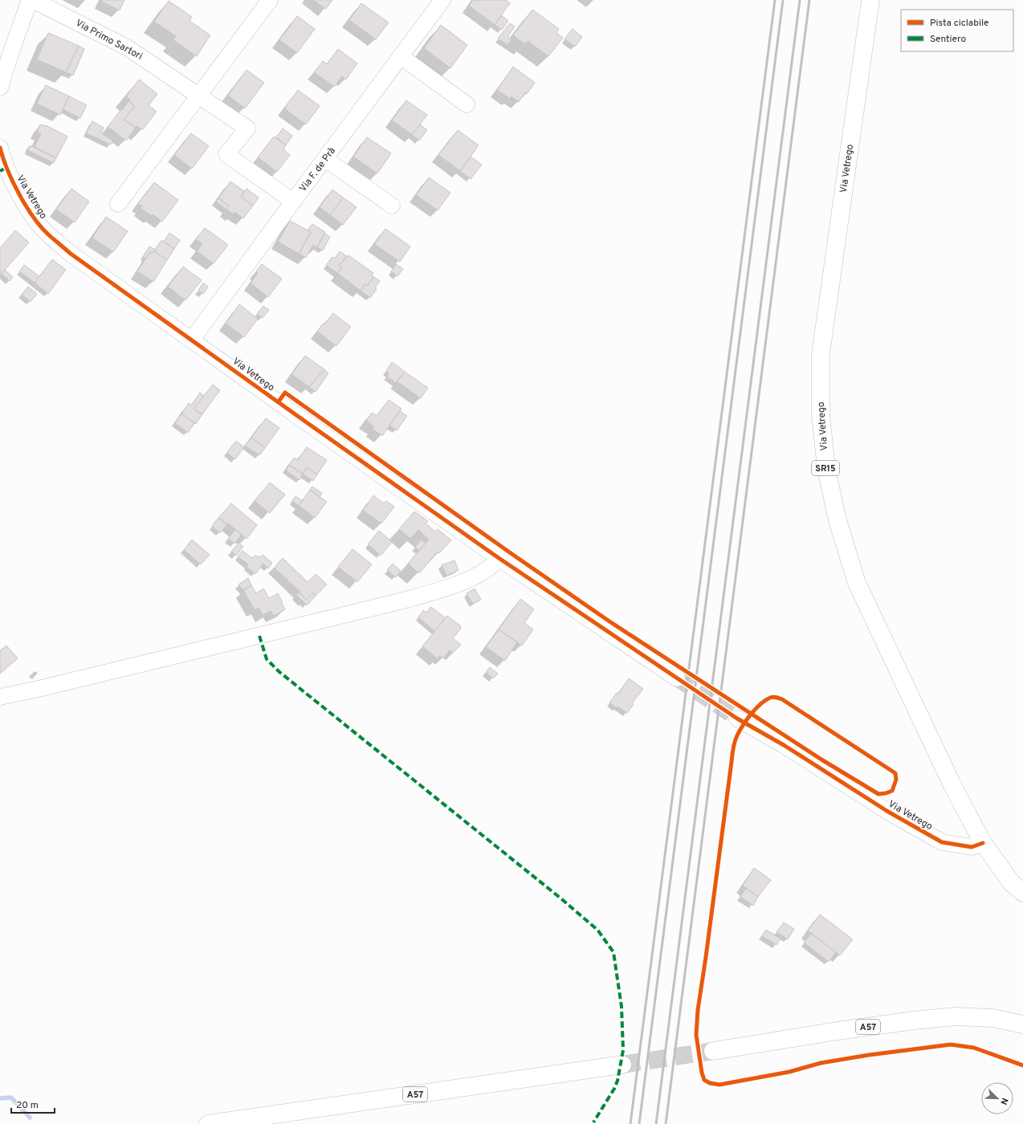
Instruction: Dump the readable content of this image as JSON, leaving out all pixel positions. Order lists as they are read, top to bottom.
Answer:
{
  "streets": {
    "main road": ["Via Vetrego", "SR15", "A57"],
    "street": ["Via Primo Sartori", "Via F. de Prà"]
  },
  "crossings": [
    ["Via Primo Sartori", "Via F. de Prà"],
    ["Via Vetrego", "Via F. de Prà"]
  ],
  "legend": ["Pista ciclabile", "Sentiero"],
  "scale_bar": "20 m",
  "north": "bottom right"
}
